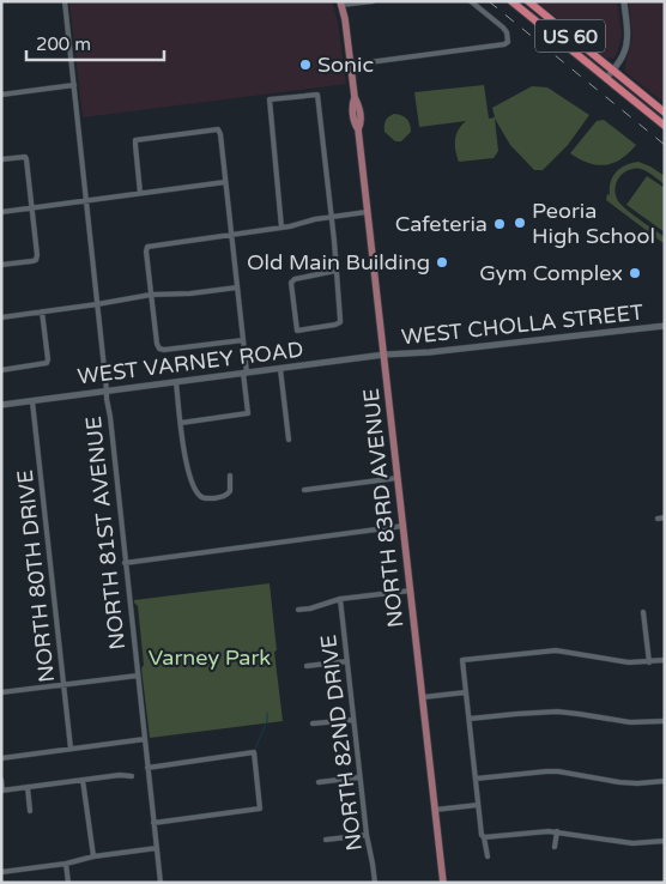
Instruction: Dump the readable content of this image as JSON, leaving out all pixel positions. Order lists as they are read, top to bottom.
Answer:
{
  "streets": {
    "highway": ["US 60"],
    "main road": ["NORTH 83RD AVENUE"],
    "street": [
      "WEST CHOLLA STREET",
      "WEST VARNEY ROAD",
      "NORTH 81ST AVENUE",
      "NORTH 80TH DRIVE",
      "NORTH 82ND DRIVE"
    ]
  },
  "crossings": [
    ["WEST CHOLLA STREET", "WEST VARNEY ROAD"],
    ["WEST CHOLLA STREET", "NORTH 83RD AVENUE"],
    ["WEST VARNEY ROAD", "NORTH 83RD AVENUE"],
    ["WEST VARNEY ROAD", "NORTH 81ST AVENUE"],
    ["WEST VARNEY ROAD", "NORTH 80TH DRIVE"]
  ],
  "parks": ["Varney Park"],
  "places": [
    "Sonic",
    "Peoria High School",
    "Cafeteria",
    "Old Main Building",
    "Gym Complex"
  ],
  "scale_bar": "200 m"
}
